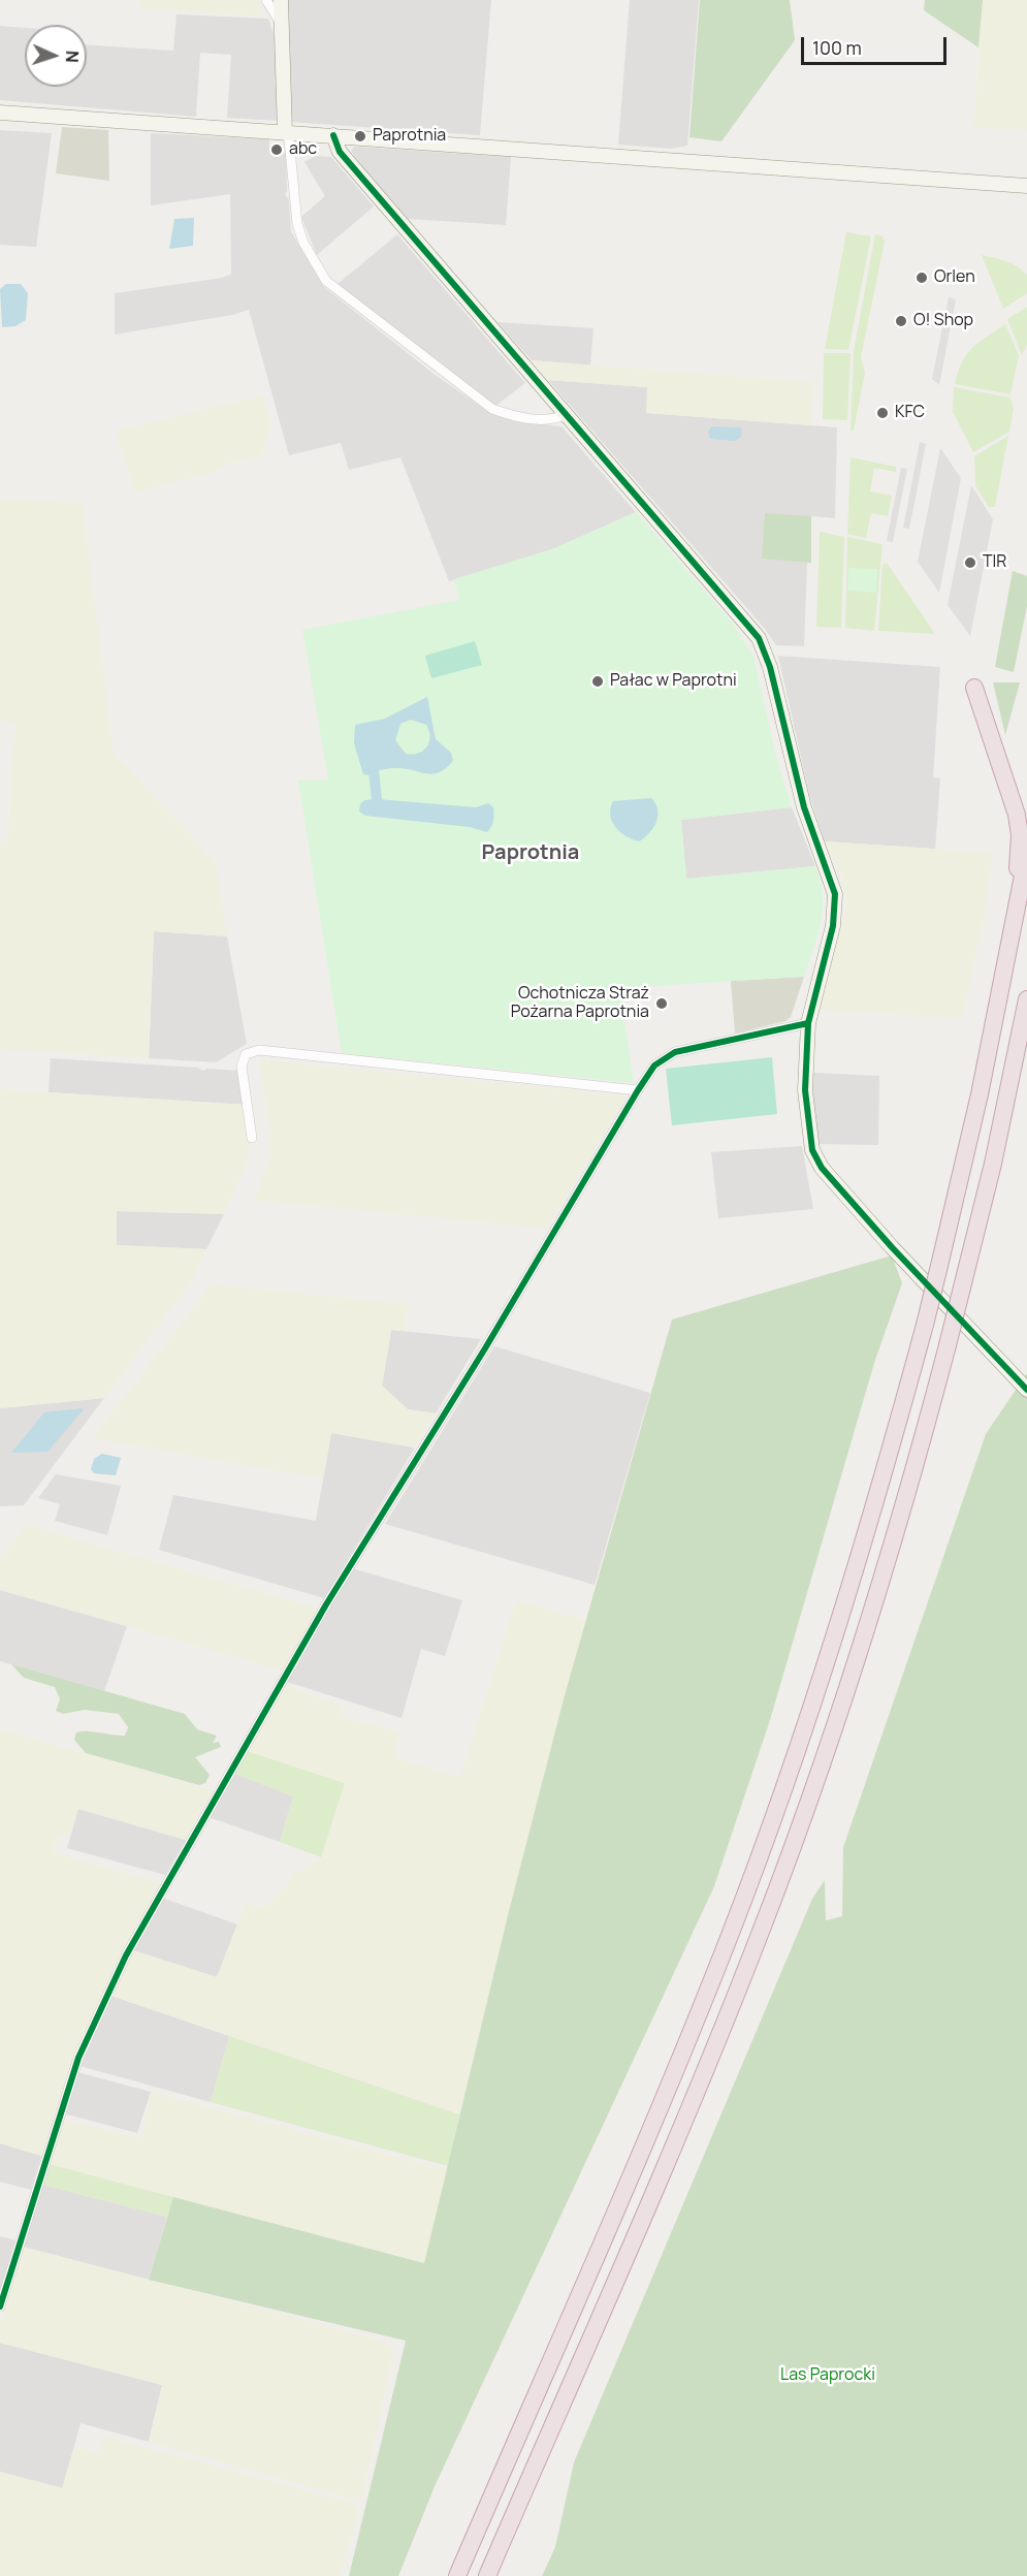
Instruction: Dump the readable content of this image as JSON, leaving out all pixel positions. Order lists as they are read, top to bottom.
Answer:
{
  "districts": ["Paprotnia"],
  "parks": ["Las Paprocki"],
  "places": [
    "Paprotnia",
    "abc",
    "Orlen",
    "O! Shop",
    "KFC",
    "TIR",
    "Pałac w Paprotni",
    "Ochotnicza Straż Pożarna Paprotnia"
  ],
  "scale_bar": "100 m",
  "north": "right"
}
